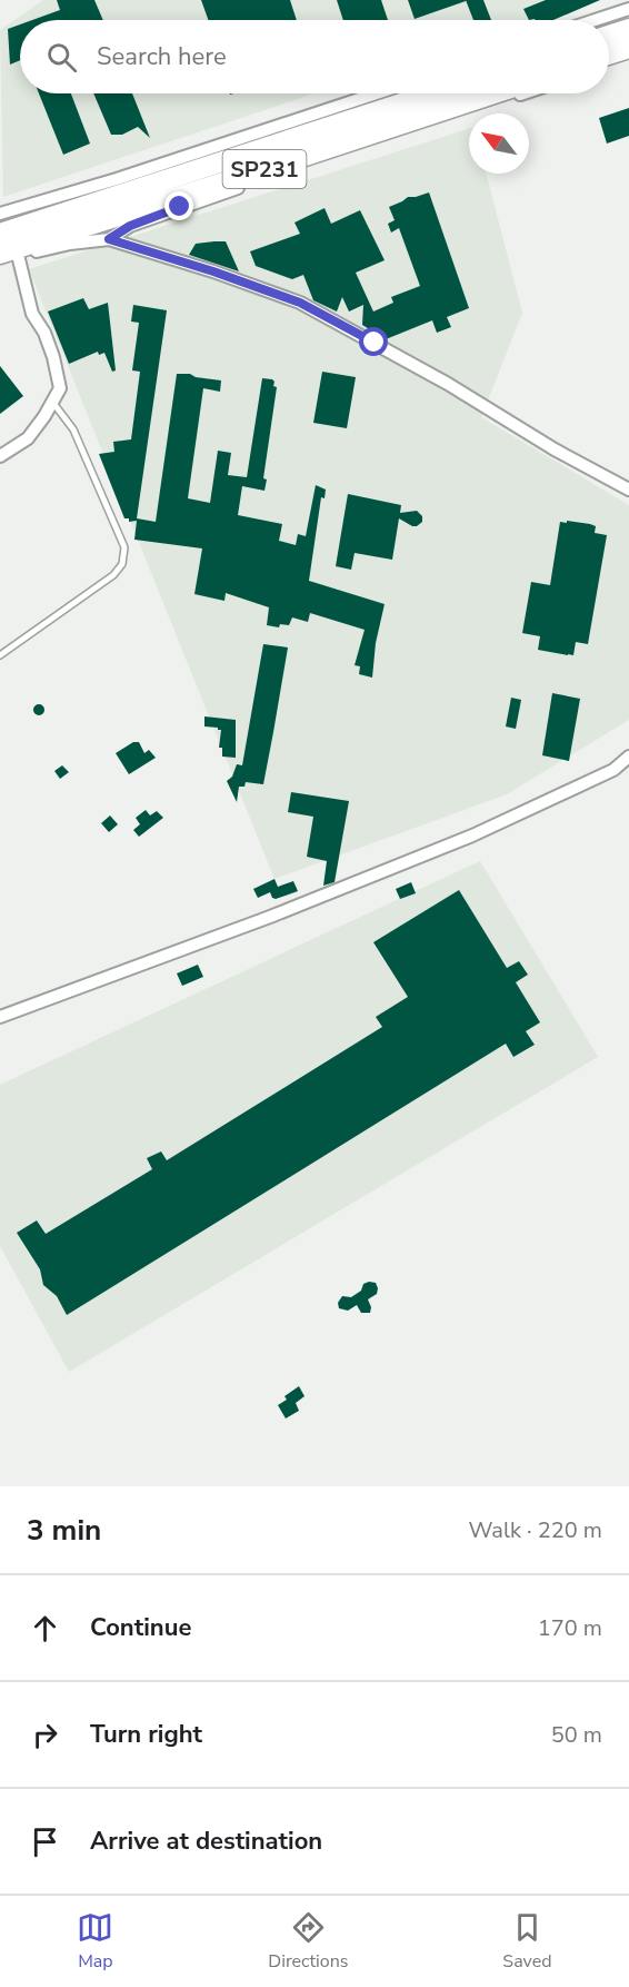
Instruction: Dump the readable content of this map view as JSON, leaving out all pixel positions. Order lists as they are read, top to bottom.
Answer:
{
  "streets": {
    "highway": ["SP231"]
  },
  "north": "top left",
  "page": {
    "search": "Search here",
    "heading": ["3 min", "Walk · 220 m"],
    "list": [
      ["Continue", "170 m"],
      ["Turn right", "50 m"],
      "Arrive at destination"
    ],
    "nav": ["Map", "Directions", "Saved"]
  }
}
